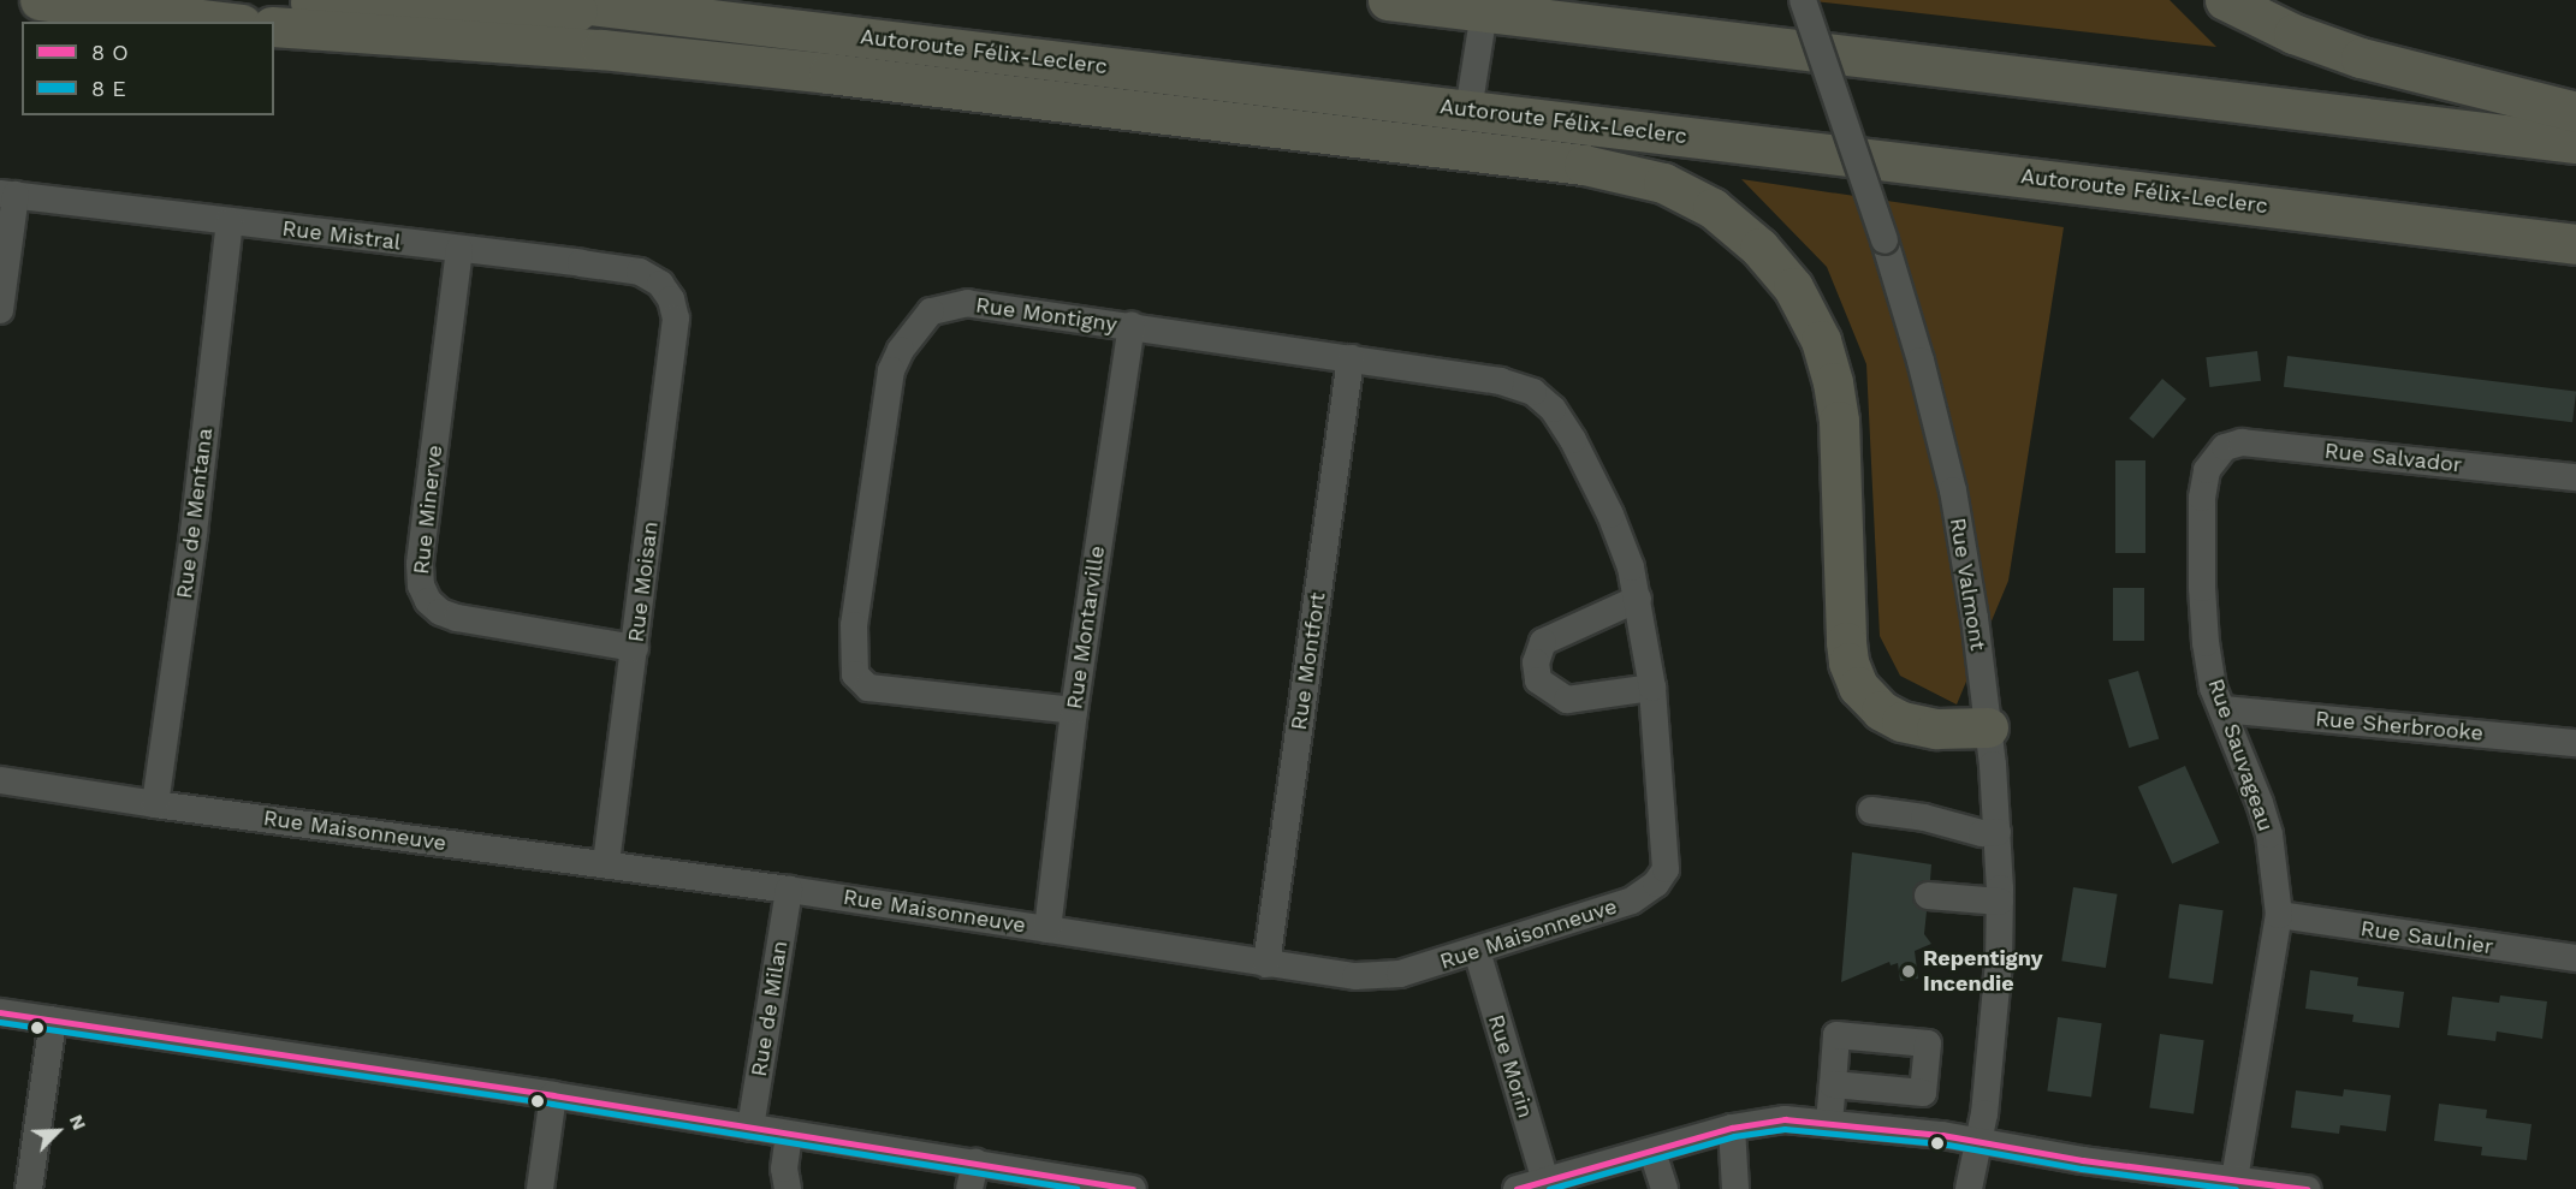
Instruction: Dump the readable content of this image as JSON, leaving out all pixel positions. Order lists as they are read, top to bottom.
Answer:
{
  "streets": {
    "highway": ["Autoroute Félix-Leclerc"],
    "street": [
      "Rue Mistral",
      "Rue Montigny",
      "Rue Salvador",
      "Rue Minerve",
      "Rue de Mentana",
      "Rue Moisan",
      "Rue Valmont",
      "Rue Montarville",
      "Rue Montfort",
      "Rue Sherbrooke",
      "Rue Sauvageau",
      "Rue Maisonneuve",
      "Rue Saulnier",
      "Rue de Milan",
      "Rue Morin"
    ]
  },
  "crossings": [
    ["Rue Mistral", "Rue Minerve"],
    ["Rue Mistral", "Rue de Mentana"],
    ["Rue Mistral", "Rue Moisan"],
    ["Rue Montigny", "Rue Montarville"],
    ["Rue Montigny", "Rue Montfort"],
    ["Rue Montigny", "Rue Maisonneuve"],
    ["Rue Salvador", "Rue Sauvageau"],
    ["Rue Minerve", "Rue Moisan"],
    ["Rue de Mentana", "Rue Maisonneuve"],
    ["Rue Moisan", "Rue Maisonneuve"],
    ["Rue Montarville", "Rue Maisonneuve"],
    ["Rue Montfort", "Rue Maisonneuve"],
    ["Rue Sherbrooke", "Rue Sauvageau"],
    ["Rue Sauvageau", "Rue Saulnier"],
    ["Rue Maisonneuve", "Rue de Milan"],
    ["Rue Maisonneuve", "Rue Morin"]
  ],
  "places": ["Repentigny Incendie"],
  "legend": ["8 O", "8 E"],
  "north": "top right"
}
